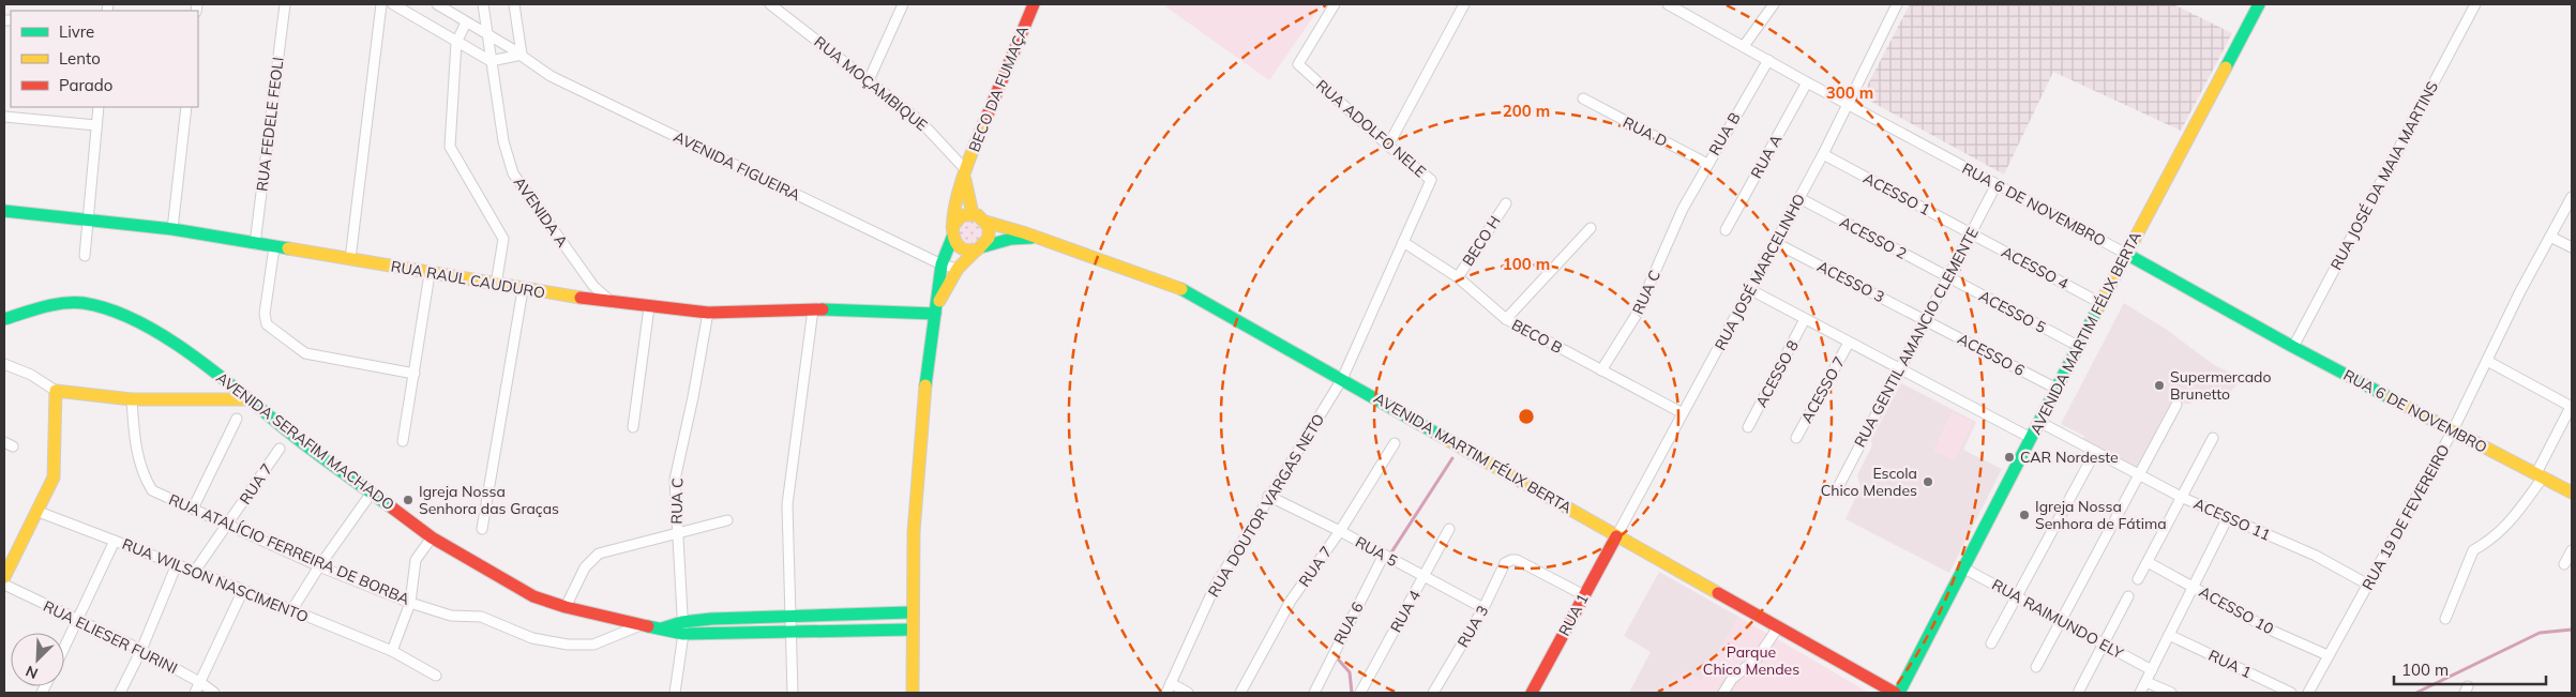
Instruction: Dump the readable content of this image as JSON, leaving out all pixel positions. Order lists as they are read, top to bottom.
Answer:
{
  "streets": {
    "street": [
      "RUA MOÇAMBIQUE",
      "BECO DA FUMAÇA",
      "RUA FEDELE FEOLI",
      "RUA ADOLFO NELE",
      "RUA D",
      "RUA B",
      "RUA A",
      "AVENIDA FIGUEIRA",
      "RUA JOSÉ DA MAIA MARTINS",
      "ACESSO 1",
      "RUA 6 DE NOVEMBRO",
      "AVENIDA A",
      "ACESSO 2",
      "BECO H",
      "ACESSO 4",
      "RUA JOSÉ MARCELINHO",
      "RUA RAUL CAUDURO",
      "ACESSO 3",
      "RUA C",
      "ACESSO 5",
      "AVENIDA MARTIM FÉLIX BERTA",
      "BECO B",
      "RUA GENTIL AMANCIO CLEMENTE",
      "ACESSO 6",
      "ACESSO 8",
      "ACESSO 7",
      "AVENIDA SERAFIM MACHADO",
      "RUA 7",
      "RUA DOUTOR VARGAS NETO",
      "RUA 19 DE FEVEREIRO",
      "ACESSO 11",
      "RUA ATALÍCIO FERREIRA DE BORBA",
      "RUA 5",
      "RUA WILSON NASCIMENTO",
      "ACESSO 10",
      "RUA 4",
      "RUA 1",
      "RUA RAIMUNDO ELY",
      "RUA 6",
      "RUA 3",
      "RUA ELIESER FURINI"
    ]
  },
  "crossings": [
    ["RUA MOÇAMBIQUE", "BECO DA FUMAÇA"],
    ["BECO DA FUMAÇA", "AVENIDA MARTIM FÉLIX BERTA"],
    ["RUA FEDELE FEOLI", "RUA RAUL CAUDURO"],
    ["RUA ADOLFO NELE", "AVENIDA MARTIM FÉLIX BERTA"],
    ["RUA ADOLFO NELE", "BECO B"],
    ["RUA ADOLFO NELE", "RUA DOUTOR VARGAS NETO"],
    ["RUA D", "RUA B"],
    ["RUA B", "RUA 6 DE NOVEMBRO"],
    ["RUA B", "RUA C"],
    ["RUA A", "RUA 6 DE NOVEMBRO"],
    ["AVENIDA FIGUEIRA", "AVENIDA A"],
    ["AVENIDA FIGUEIRA", "AVENIDA MARTIM FÉLIX BERTA"],
    ["RUA JOSÉ DA MAIA MARTINS", "RUA 6 DE NOVEMBRO"],
    ["ACESSO 1", "ACESSO 4"],
    ["ACESSO 1", "RUA JOSÉ MARCELINHO"],
    ["ACESSO 1", "RUA GENTIL AMANCIO CLEMENTE"],
    ["RUA 6 DE NOVEMBRO", "RUA JOSÉ MARCELINHO"],
    ["RUA 6 DE NOVEMBRO", "AVENIDA MARTIM FÉLIX BERTA"],
    ["RUA 6 DE NOVEMBRO", "RUA GENTIL AMANCIO CLEMENTE"],
    ["RUA 6 DE NOVEMBRO", "RUA 19 DE FEVEREIRO"],
    ["AVENIDA A", "RUA RAUL CAUDURO"],
    ["ACESSO 2", "RUA JOSÉ MARCELINHO"],
    ["ACESSO 2", "ACESSO 5"],
    ["ACESSO 2", "RUA GENTIL AMANCIO CLEMENTE"],
    ["BECO H", "BECO B"],
    ["ACESSO 4", "AVENIDA MARTIM FÉLIX BERTA"],
    ["ACESSO 4", "RUA GENTIL AMANCIO CLEMENTE"],
    ["RUA JOSÉ MARCELINHO", "ACESSO 3"],
    ["RUA JOSÉ MARCELINHO", "AVENIDA MARTIM FÉLIX BERTA"],
    ["RUA JOSÉ MARCELINHO", "BECO B"],
    ["RUA JOSÉ MARCELINHO", "RUA 1"],
    ["RUA RAUL CAUDURO", "RUA C"],
    ["RUA RAUL CAUDURO", "AVENIDA MARTIM FÉLIX BERTA"],
    ["ACESSO 3", "RUA GENTIL AMANCIO CLEMENTE"],
    ["ACESSO 3", "ACESSO 6"],
    ["RUA C", "BECO B"],
    ["RUA C", "AVENIDA SERAFIM MACHADO"],
    ["ACESSO 5", "AVENIDA MARTIM FÉLIX BERTA"],
    ["ACESSO 5", "RUA GENTIL AMANCIO CLEMENTE"],
    ["AVENIDA MARTIM FÉLIX BERTA", "ACESSO 6"],
    ["AVENIDA MARTIM FÉLIX BERTA", "AVENIDA SERAFIM MACHADO"],
    ["AVENIDA MARTIM FÉLIX BERTA", "RUA DOUTOR VARGAS NETO"],
    ["AVENIDA MARTIM FÉLIX BERTA", "ACESSO 11"],
    ["AVENIDA MARTIM FÉLIX BERTA", "RUA 1"],
    ["AVENIDA MARTIM FÉLIX BERTA", "RUA RAIMUNDO ELY"],
    ["RUA GENTIL AMANCIO CLEMENTE", "ACESSO 6"],
    ["AVENIDA SERAFIM MACHADO", "RUA ATALÍCIO FERREIRA DE BORBA"],
    ["RUA 7", "RUA ATALÍCIO FERREIRA DE BORBA"],
    ["RUA 7", "RUA 5"],
    ["RUA 7", "RUA WILSON NASCIMENTO"],
    ["RUA DOUTOR VARGAS NETO", "RUA 5"],
    ["RUA 19 DE FEVEREIRO", "ACESSO 11"],
    ["RUA 19 DE FEVEREIRO", "ACESSO 10"],
    ["RUA 5", "RUA 4"],
    ["RUA 5", "RUA 6"],
    ["RUA 5", "RUA 3"],
    ["RUA 1", "RUA 3"]
  ],
  "parks": ["Parque Chico Mendes"],
  "places": [
    "Supermercado Brunetto",
    "CAR Nordeste",
    "Escola Chico Mendes",
    "Igreja Nossa Senhora das Graças",
    "Igreja Nossa Senhora de Fátima"
  ],
  "legend": ["Livre", "Lento", "Parado"],
  "scale_bar": "100 m",
  "north": "bottom left",
  "rings": ["300 m", "200 m", "100 m"]
}
